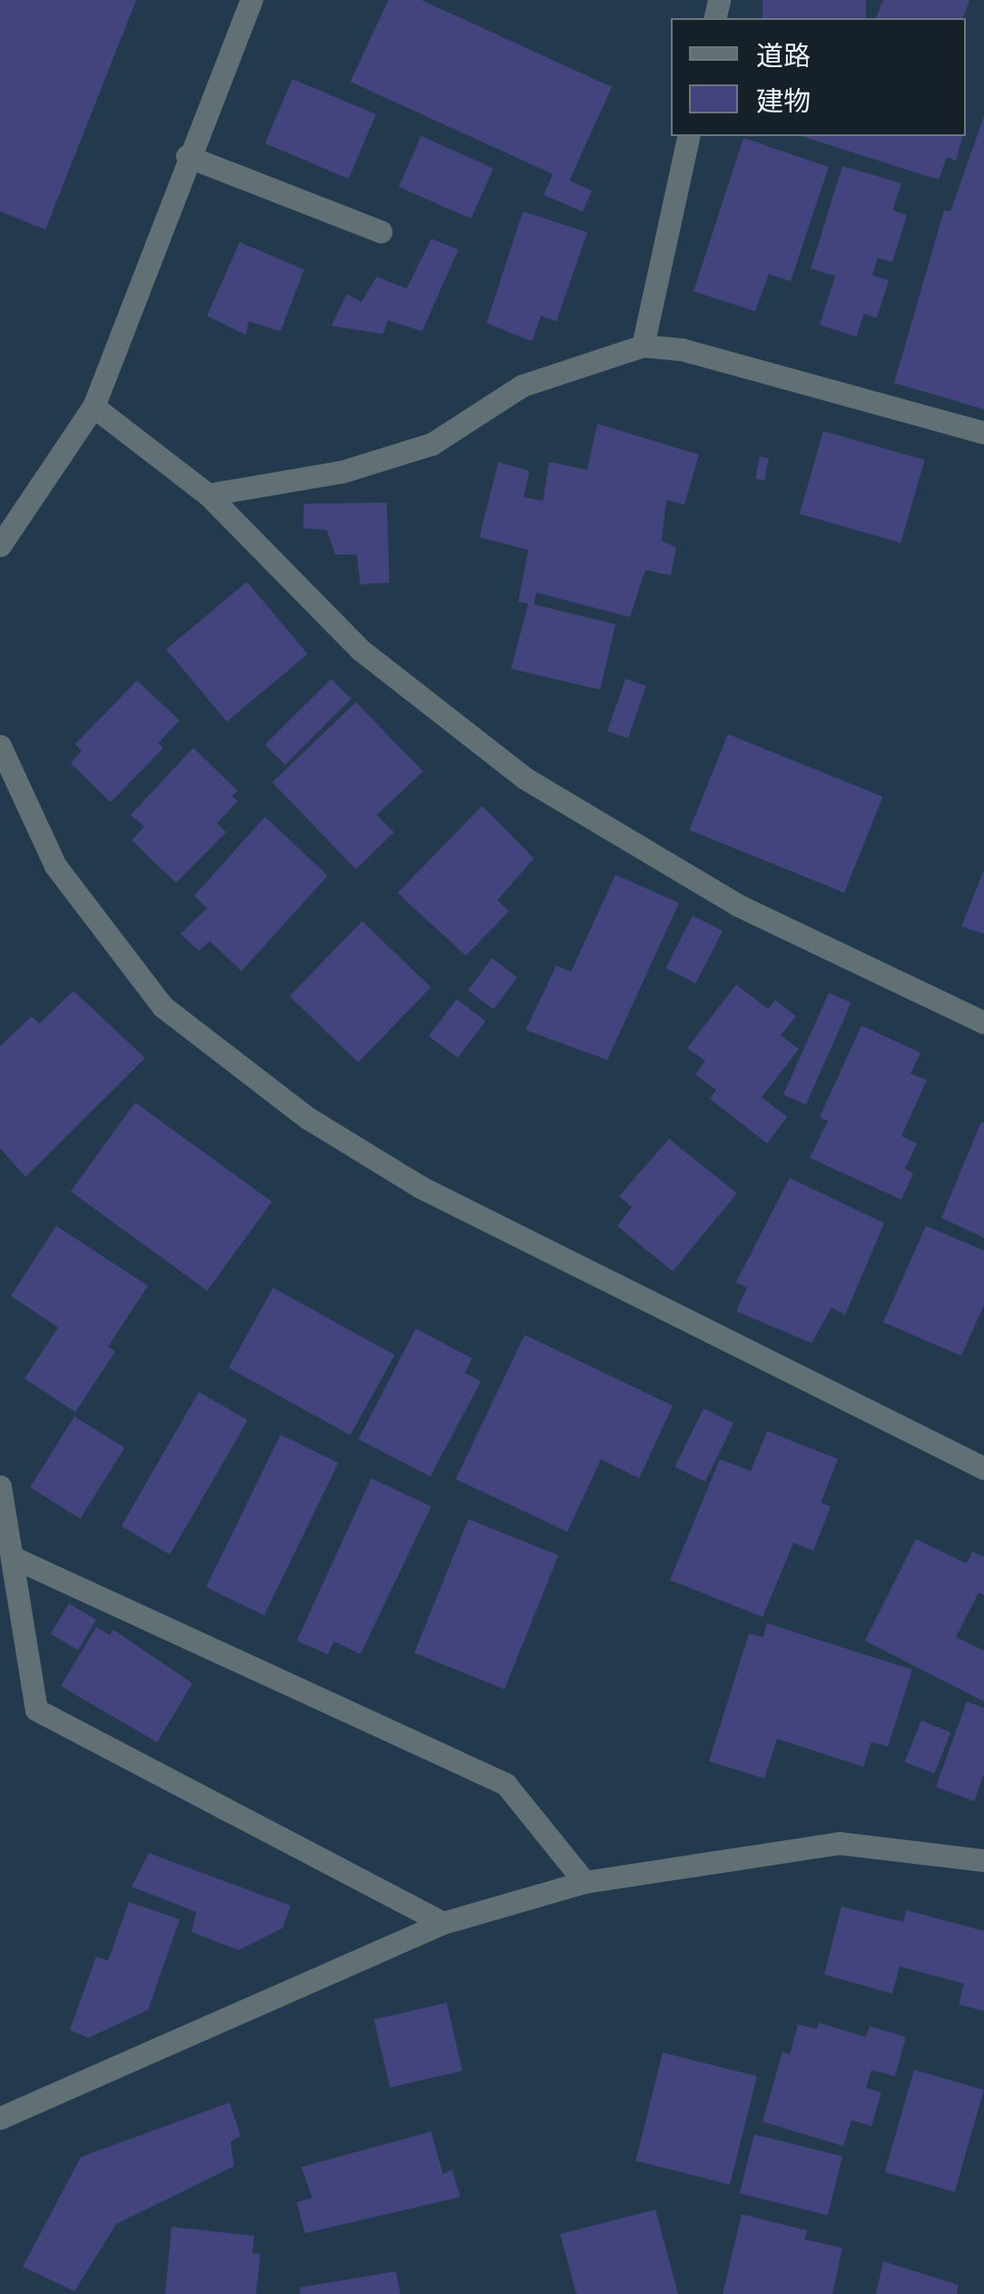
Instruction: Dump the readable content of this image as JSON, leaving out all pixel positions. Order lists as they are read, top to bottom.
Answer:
{
  "legend": ["道路", "建物"]
}
